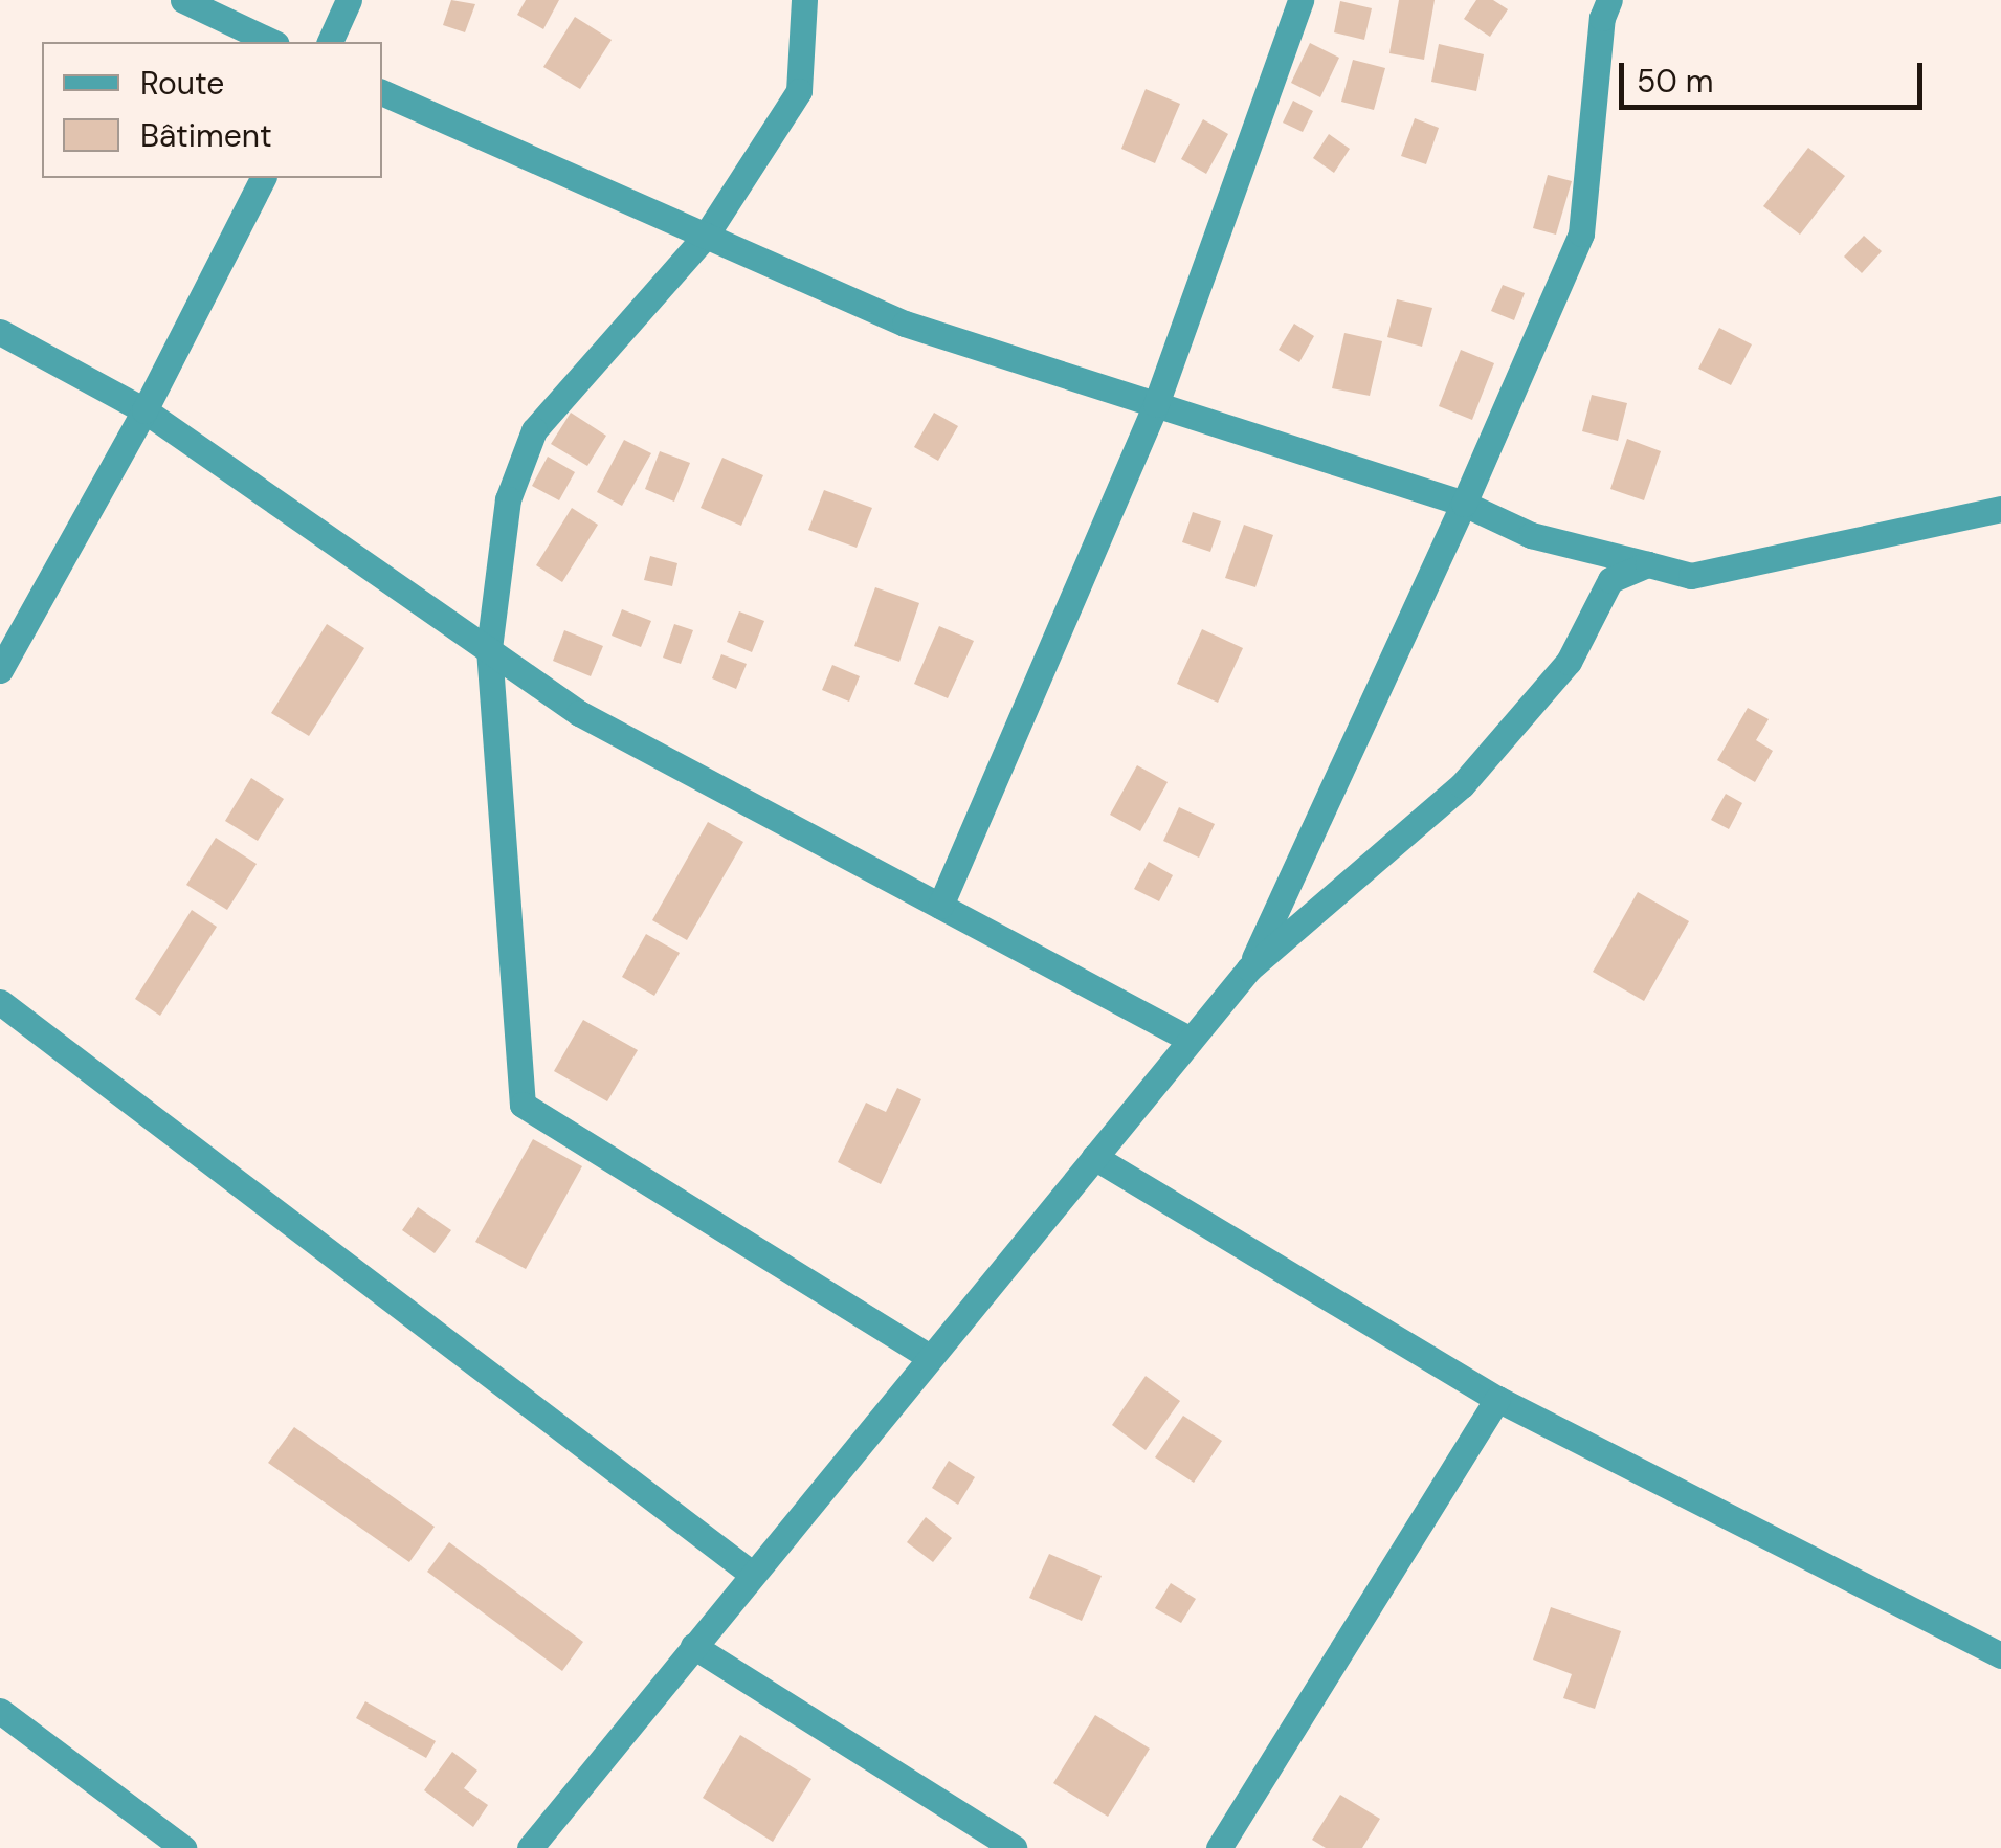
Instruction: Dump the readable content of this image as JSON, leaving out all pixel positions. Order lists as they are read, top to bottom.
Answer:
{
  "legend": ["Route", "Bâtiment"],
  "scale_bar": "50 m"
}
